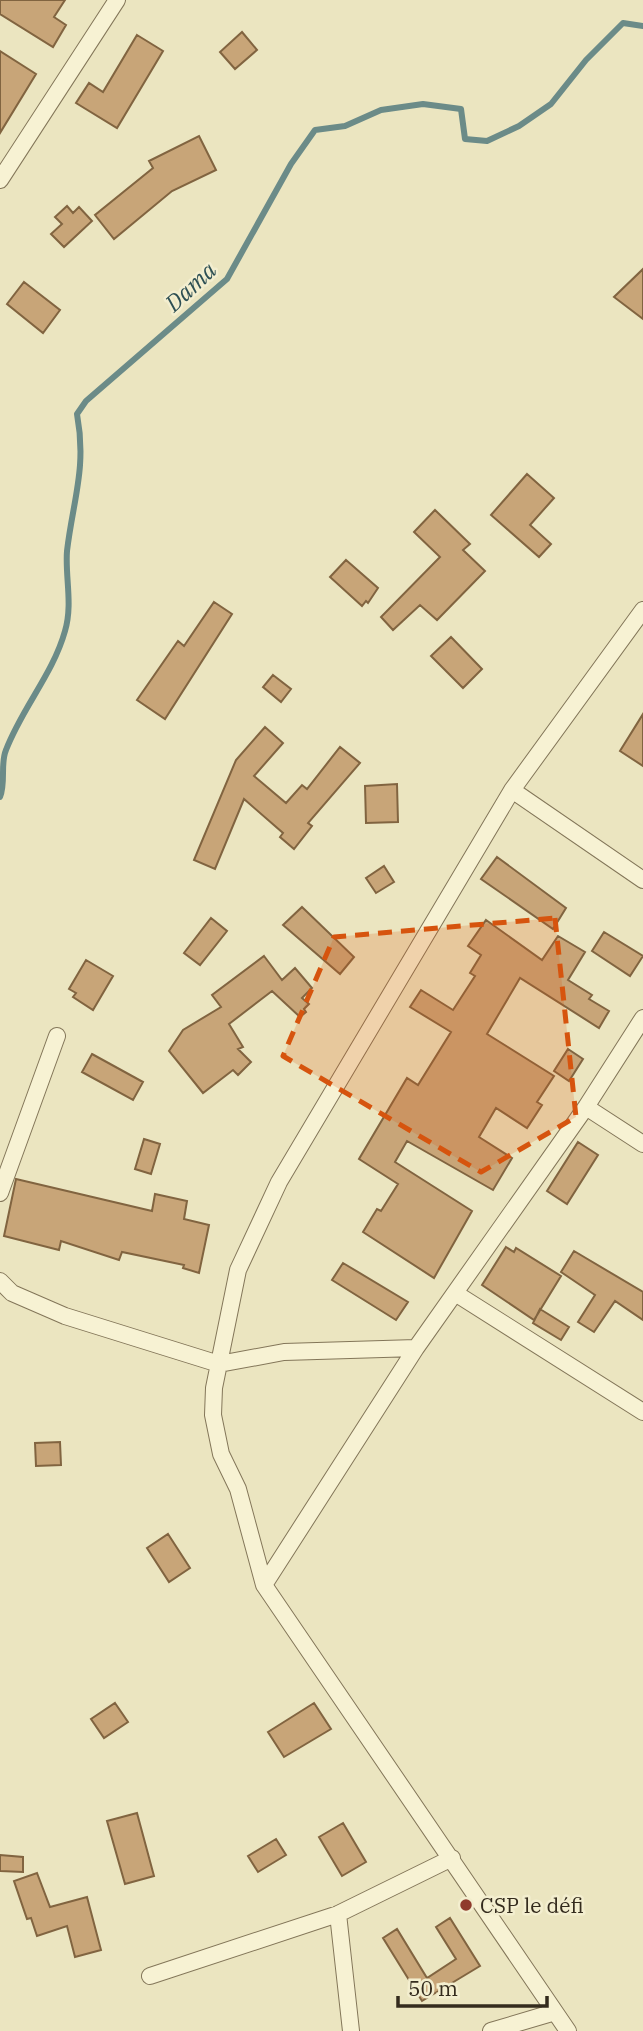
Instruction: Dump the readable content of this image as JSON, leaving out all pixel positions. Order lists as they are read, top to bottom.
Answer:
{
  "water": ["Dama"],
  "places": ["CSP le défi"],
  "scale_bar": "50 m"
}
